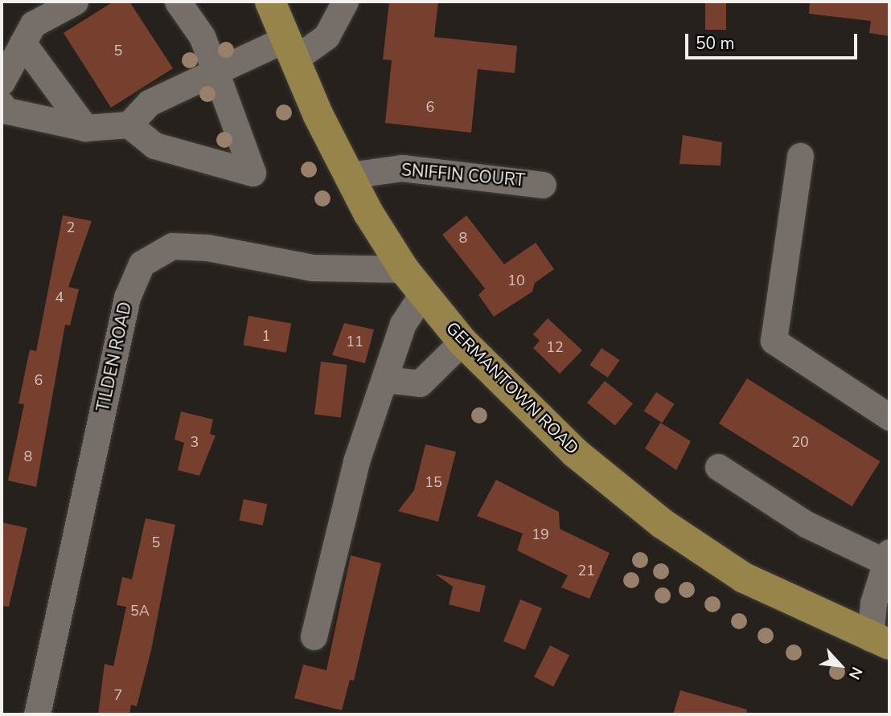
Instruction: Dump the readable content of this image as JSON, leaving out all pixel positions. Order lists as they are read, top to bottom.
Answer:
{
  "streets": {
    "main road": ["GERMANTOWN ROAD"],
    "street": ["SNIFFIN COURT", "TILDEN ROAD"]
  },
  "crossings": [
    ["SNIFFIN COURT", "GERMANTOWN ROAD"],
    ["TILDEN ROAD", "GERMANTOWN ROAD"]
  ],
  "house_numbers": [
    "5",
    "6",
    "2",
    "8",
    "10",
    "4",
    "1",
    "11",
    "12",
    "6",
    "3",
    "20",
    "8",
    "15",
    "19",
    "5",
    "21",
    "5A",
    "7"
  ],
  "scale_bar": "50 m",
  "north": "bottom right"
}
